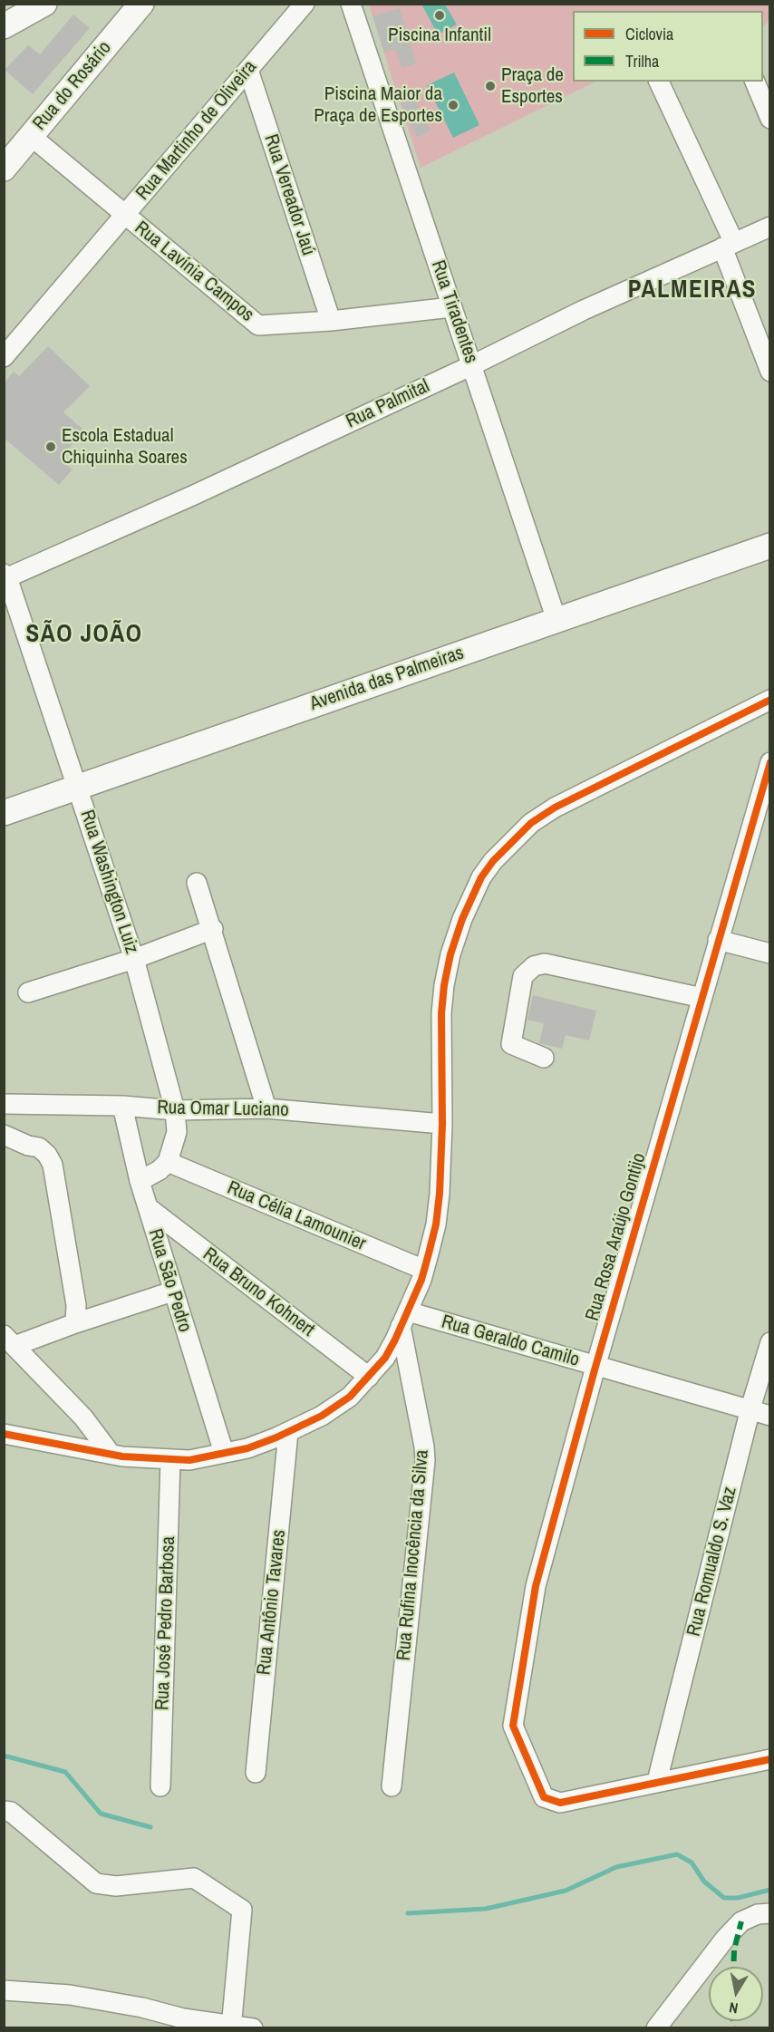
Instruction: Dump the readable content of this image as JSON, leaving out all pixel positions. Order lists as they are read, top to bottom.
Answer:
{
  "streets": {
    "main road": ["Rua do Rosário", "Avenida das Palmeiras"],
    "street": [
      "Rua Martinho de Oliveira",
      "Rua Vereador Jaú",
      "Rua Lavínia Campos",
      "Rua Tiradentes",
      "Rua Palmital",
      "Rua Washington Luiz",
      "Rua Omar Luciano",
      "Rua Célia Lamounier",
      "Rua Rosa Araújo Gontijo",
      "Rua São Pedro",
      "Rua Bruno Kohnert",
      "Rua Geraldo Camilo",
      "Rua Rufina Inocência da Silva",
      "Rua Romualdo S. Vaz",
      "Rua Antônio Tavares",
      "Rua José Pedro Barbosa"
    ]
  },
  "crossings": [
    ["Rua do Rosário", "Rua Lavínia Campos"],
    ["Rua Martinho de Oliveira", "Rua Vereador Jaú"],
    ["Rua Martinho de Oliveira", "Rua Lavínia Campos"],
    ["Rua Vereador Jaú", "Rua Lavínia Campos"],
    ["Rua Lavínia Campos", "Rua Tiradentes"],
    ["Rua Tiradentes", "Rua Palmital"],
    ["Rua Tiradentes", "Avenida das Palmeiras"],
    ["Rua Palmital", "Rua Washington Luiz"],
    ["Avenida das Palmeiras", "Rua Washington Luiz"],
    ["Rua Washington Luiz", "Rua Omar Luciano"],
    ["Rua Washington Luiz", "Rua Célia Lamounier"],
    ["Rua Omar Luciano", "Rua São Pedro"],
    ["Rua Rosa Araújo Gontijo", "Rua Geraldo Camilo"],
    ["Rua Rosa Araújo Gontijo", "Rua Romualdo S. Vaz"],
    ["Rua São Pedro", "Rua Bruno Kohnert"],
    ["Rua Geraldo Camilo", "Rua Rufina Inocência da Silva"],
    ["Rua Geraldo Camilo", "Rua Romualdo S. Vaz"]
  ],
  "districts": ["PALMEIRAS", "SÃO JOÃO"],
  "places": [
    "Piscina Infantil",
    "Praça de Esportes",
    "Piscina Maior da Praça de Esportes",
    "Escola Estadual Chiquinha Soares"
  ],
  "legend": ["Ciclovia", "Trilha"],
  "north": "bottom"
}
